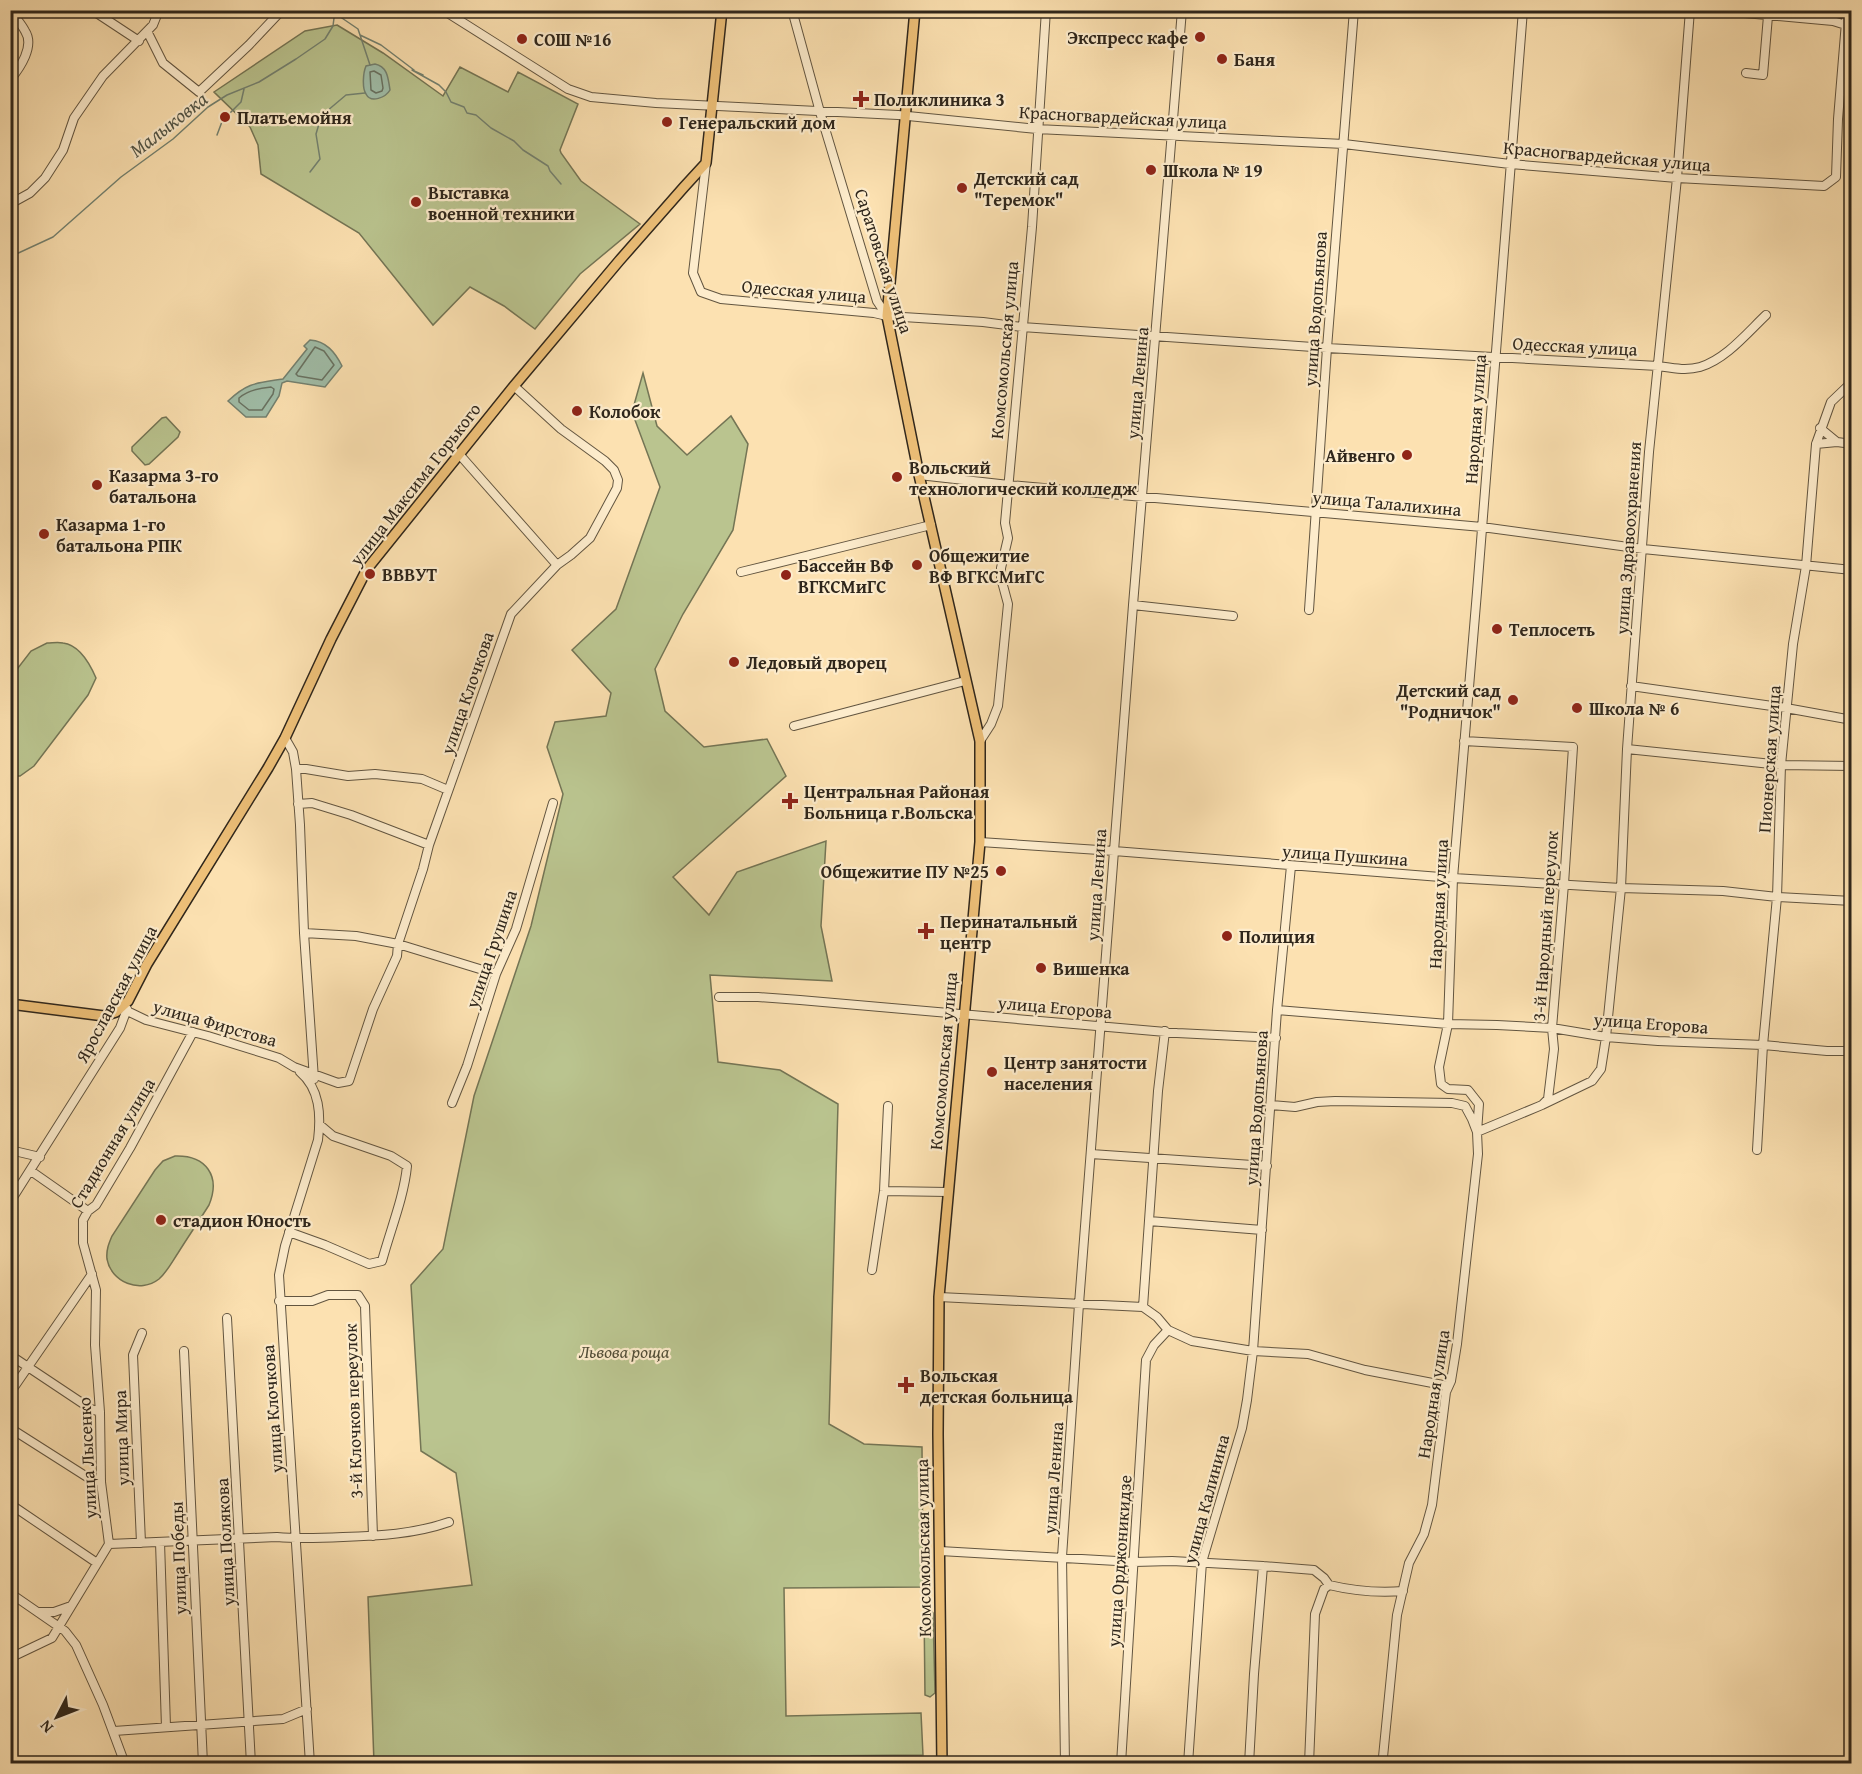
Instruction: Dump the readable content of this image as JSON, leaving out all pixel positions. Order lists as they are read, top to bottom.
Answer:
{
  "streets": {
    "main road": [
      "Саратовская улица",
      "Комсомольская улица",
      "улица Максима Горького",
      "Ярославская улица"
    ],
    "street": [
      "Красногвардейская улица",
      "Одесская улица",
      "улица Водопьянова",
      "улица Ленина",
      "Народная улица",
      "улица Талалихина",
      "улица Здравоохранения",
      "улица Клочкова",
      "Пионерская улица",
      "улица Пушкина",
      "3-й Народный переулок",
      "улица Грушина",
      "улица Егорова",
      "улица Фирстова",
      "Стадионная улица",
      "3-й Клочков переулок",
      "улица Мира",
      "улица Лысенко",
      "улица Калинина",
      "улица Полякова",
      "улица Победы",
      "улица Орджоникидзе"
    ]
  },
  "crossings": [
    ["Красногвардейская улица", "Саратовская улица"],
    ["Красногвардейская улица", "улица Водопьянова"],
    ["Красногвардейская улица", "Комсомольская улица"],
    ["Красногвардейская улица", "улица Ленина"],
    ["Красногвардейская улица", "Народная улица"],
    ["Красногвардейская улица", "улица Здравоохранения"],
    ["Саратовская улица", "Одесская улица"],
    ["Саратовская улица", "Комсомольская улица"],
    ["Саратовская улица", "улица Талалихина"],
    ["Одесская улица", "улица Водопьянова"],
    ["Одесская улица", "Комсомольская улица"],
    ["Одесская улица", "улица Ленина"],
    ["Одесская улица", "Народная улица"],
    ["Одесская улица", "улица Максима Горького"],
    ["Одесская улица", "улица Здравоохранения"],
    ["улица Водопьянова", "улица Талалихина"],
    ["улица Водопьянова", "улица Пушкина"],
    ["улица Водопьянова", "улица Егорова"],
    ["улица Водопьянова", "улица Калинина"],
    ["Комсомольская улица", "улица Талалихина"],
    ["Комсомольская улица", "улица Пушкина"],
    ["Комсомольская улица", "улица Егорова"],
    ["улица Ленина", "улица Талалихина"],
    ["улица Ленина", "улица Пушкина"],
    ["улица Ленина", "улица Егорова"],
    ["Народная улица", "улица Талалихина"],
    ["Народная улица", "улица Пушкина"],
    ["Народная улица", "3-й Народный переулок"],
    ["Народная улица", "улица Егорова"],
    ["улица Максима Горького", "улица Клочкова"],
    ["улица Максима Горького", "Ярославская улица"],
    ["улица Талалихина", "улица Здравоохранения"],
    ["улица Талалихина", "Пионерская улица"],
    ["улица Здравоохранения", "улица Пушкина"],
    ["улица Здравоохранения", "3-й Народный переулок"],
    ["улица Здравоохранения", "улица Егорова"],
    ["улица Клочкова", "улица Фирстова"],
    ["улица Клочкова", "3-й Клочков переулок"],
    ["Пионерская улица", "улица Пушкина"],
    ["Пионерская улица", "улица Егорова"],
    ["улица Пушкина", "3-й Народный переулок"],
    ["3-й Народный переулок", "улица Егорова"],
    ["Ярославская улица", "улица Фирстова"],
    ["улица Фирстова", "Стадионная улица"],
    ["Стадионная улица", "улица Лысенко"]
  ],
  "water": ["Малыковка"],
  "parks": ["Львова роща"],
  "places": {
    "other": [
      "Экспресс кафе",
      "СОШ №16",
      "Баня",
      "Платьемойня",
      "Генеральский дом",
      "Школа № 19",
      "Детский сад \"Теремок\"",
      "Выставка военной техники",
      "Колобок",
      "Айвенго",
      "Вольский технологический колледж",
      "Казарма 3-го батальона",
      "Казарма 1-го батальона РПК",
      "Общежитие ВФ ВГКСМиГС",
      "ВВВУТ",
      "Бассейн ВФ ВГКСМиГС",
      "Теплосеть",
      "Ледовый дворец",
      "Детский сад \"Родничок\"",
      "Школа № 6",
      "Общежитие ПУ №25",
      "Полиция",
      "Вишенка",
      "Центр занятости населения",
      "стадион Юность"
    ],
    "health": [
      "Поликлиника 3",
      "Центральная Районая Больница г.Вольска",
      "Перинатальный центр",
      "Вольская детская больница"
    ]
  },
  "north": "bottom left"
}
